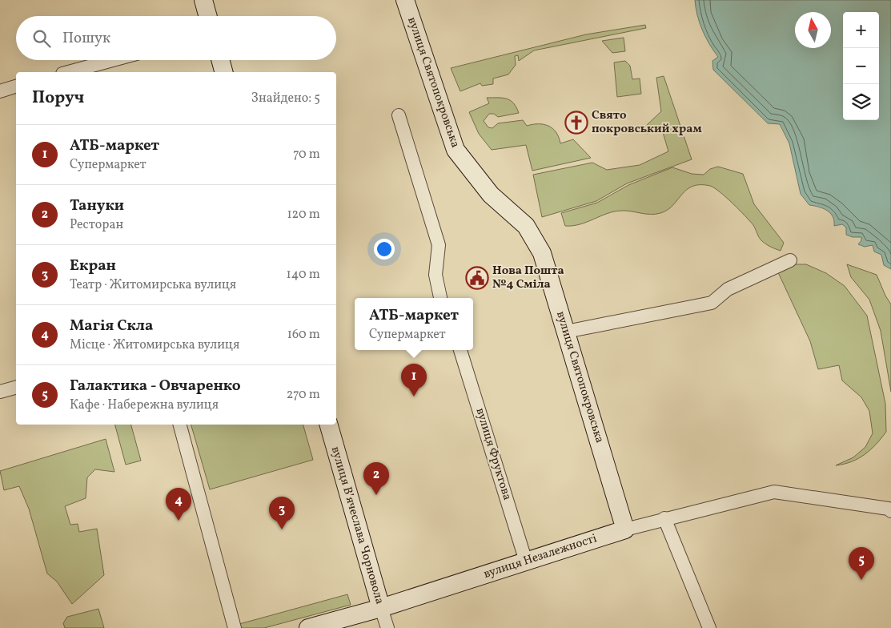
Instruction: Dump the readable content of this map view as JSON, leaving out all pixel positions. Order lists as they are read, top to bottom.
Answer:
{
  "streets": {
    "street": [
      "вулиця Святопокровська",
      "вулиця Фруктова",
      "вулиця Вʼячеслава Чорновола",
      "вулиця Незалежності"
    ]
  },
  "crossings": [
    ["вулиця Святопокровська", "вулиця Незалежності"],
    ["вулиця Фруктова", "вулиця Незалежності"],
    ["вулиця Вʼячеслава Чорновола", "вулиця Незалежності"]
  ],
  "places": {
    "church": ["Свято покровський храм"],
    "public building": ["Нова Пошта №4 Сміла"]
  },
  "north": "top",
  "page": {
    "map_buttons": ["+", "−"],
    "search": "Пошук",
    "heading": ["Поруч", "Знайдено: 5"],
    "list": [
      {
        "mark": "1",
        "name": "АТБ-маркет",
        "note": "Супермаркет",
        "value": "70 m"
      },
      {
        "mark": "2",
        "name": "Тануки",
        "note": "Ресторан",
        "value": "120 m"
      },
      {
        "mark": "3",
        "name": "Екран",
        "note": "Театр · Житомирська вулиця",
        "value": "140 m"
      },
      {
        "mark": "4",
        "name": "Магія Скла",
        "note": "Місце · Житомирська вулиця",
        "value": "160 m"
      },
      {
        "mark": "5",
        "name": "Галактика - Овчаренко",
        "note": "Кафе · Набережна вулиця",
        "value": "270 m"
      }
    ],
    "popup": ["АТБ-маркет", "Супермаркет"],
    "pins": [
      "1",
      "2",
      "4",
      "3",
      "5"
    ]
  }
}
